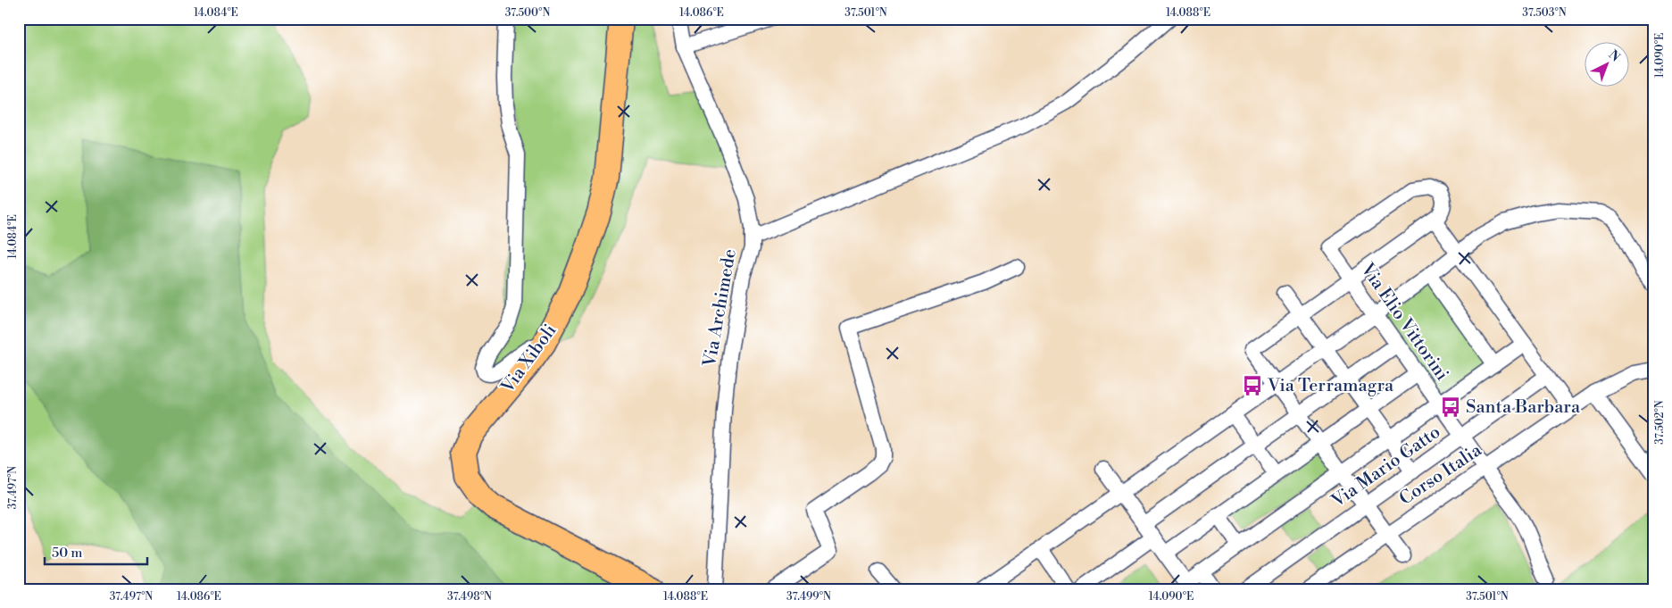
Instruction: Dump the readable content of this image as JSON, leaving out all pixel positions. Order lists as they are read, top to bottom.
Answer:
{
  "streets": {
    "main road": ["Via Xiboli"],
    "street": [
      "Via Archimede",
      "Via Elio Vittorini",
      "Via Mario Gatto",
      "Corso Italia"
    ]
  },
  "crossings": [
    ["Via Elio Vittorini", "Via Mario Gatto"],
    ["Via Elio Vittorini", "Corso Italia"]
  ],
  "places": {
    "bus stop": ["Via Terramagra", "Santa Barbara"]
  },
  "scale_bar": "50 m",
  "north": "top right",
  "coordinates": [
    "14.084°E",
    "37.500°N",
    "14.086°E",
    "37.501°N",
    "14.088°E",
    "37.503°N",
    "14.090°E",
    "37.502°N",
    "37.497°N",
    "37.498°N",
    "37.499°N"
  ]
}
